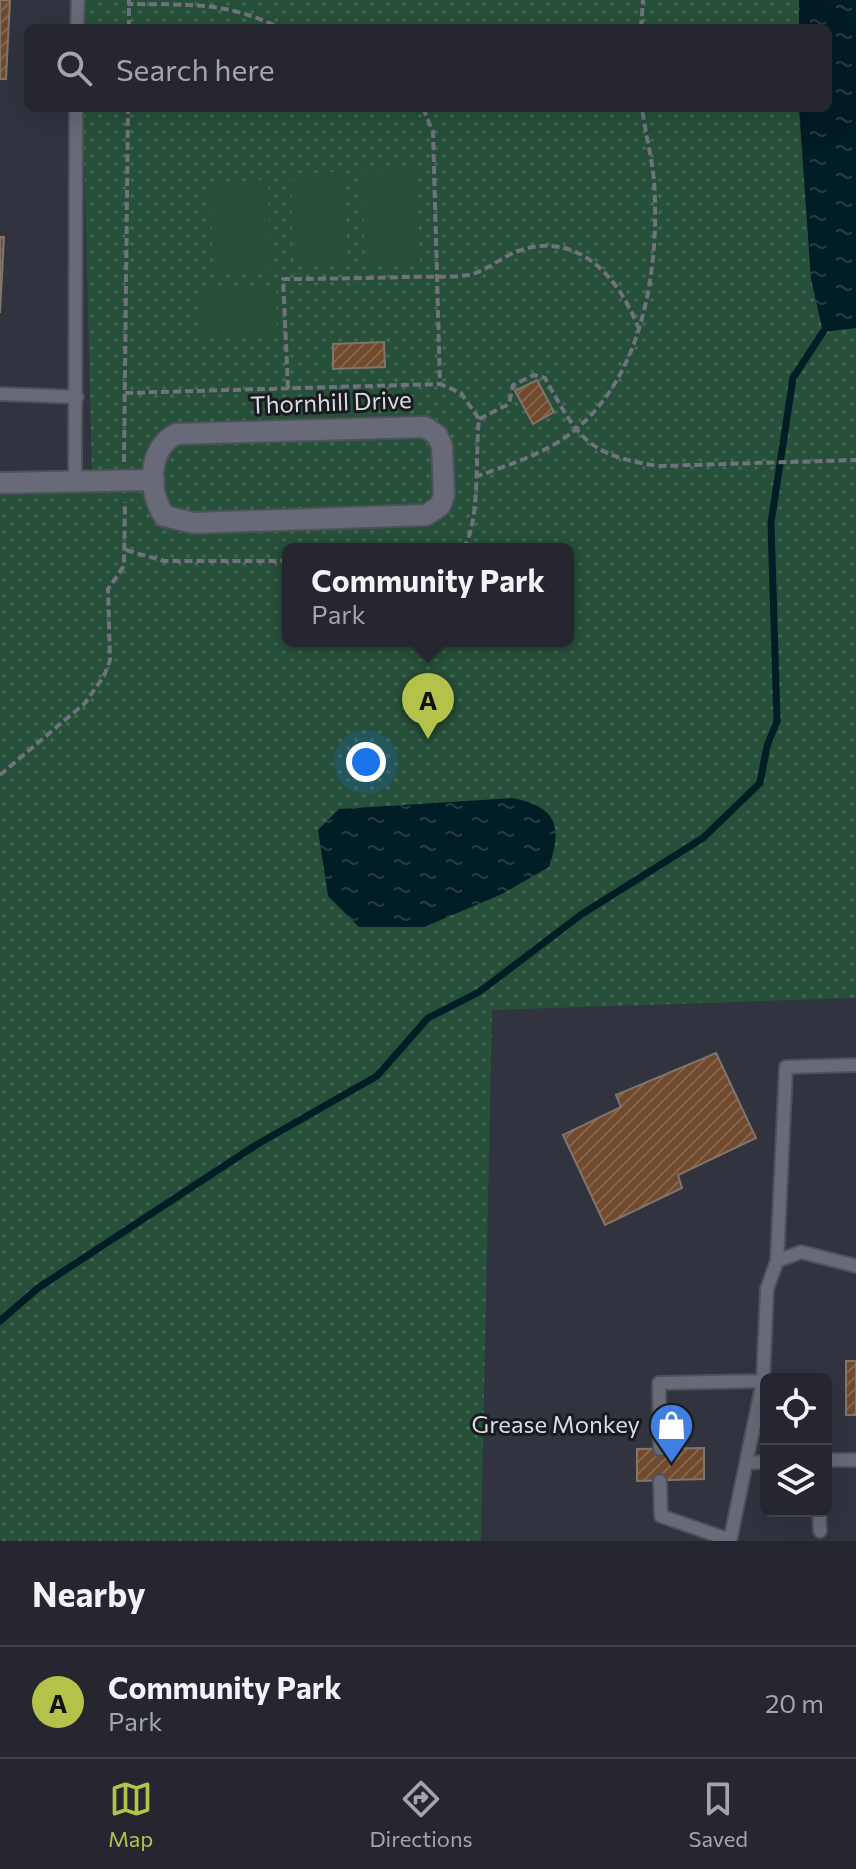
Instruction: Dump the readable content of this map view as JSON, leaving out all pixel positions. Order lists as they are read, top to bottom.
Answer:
{
  "streets": {
    "street": ["Thornhill Drive"]
  },
  "places": {
    "shop": ["Grease Monkey"]
  },
  "page": {
    "search": "Search here",
    "popup": ["Community Park", "Park"],
    "pins": "A",
    "heading": "Nearby",
    "list": [
      {
        "mark": "A",
        "name": "Community Park",
        "note": "Park",
        "value": "20 m"
      }
    ],
    "nav": ["Map", "Directions", "Saved"]
  }
}
